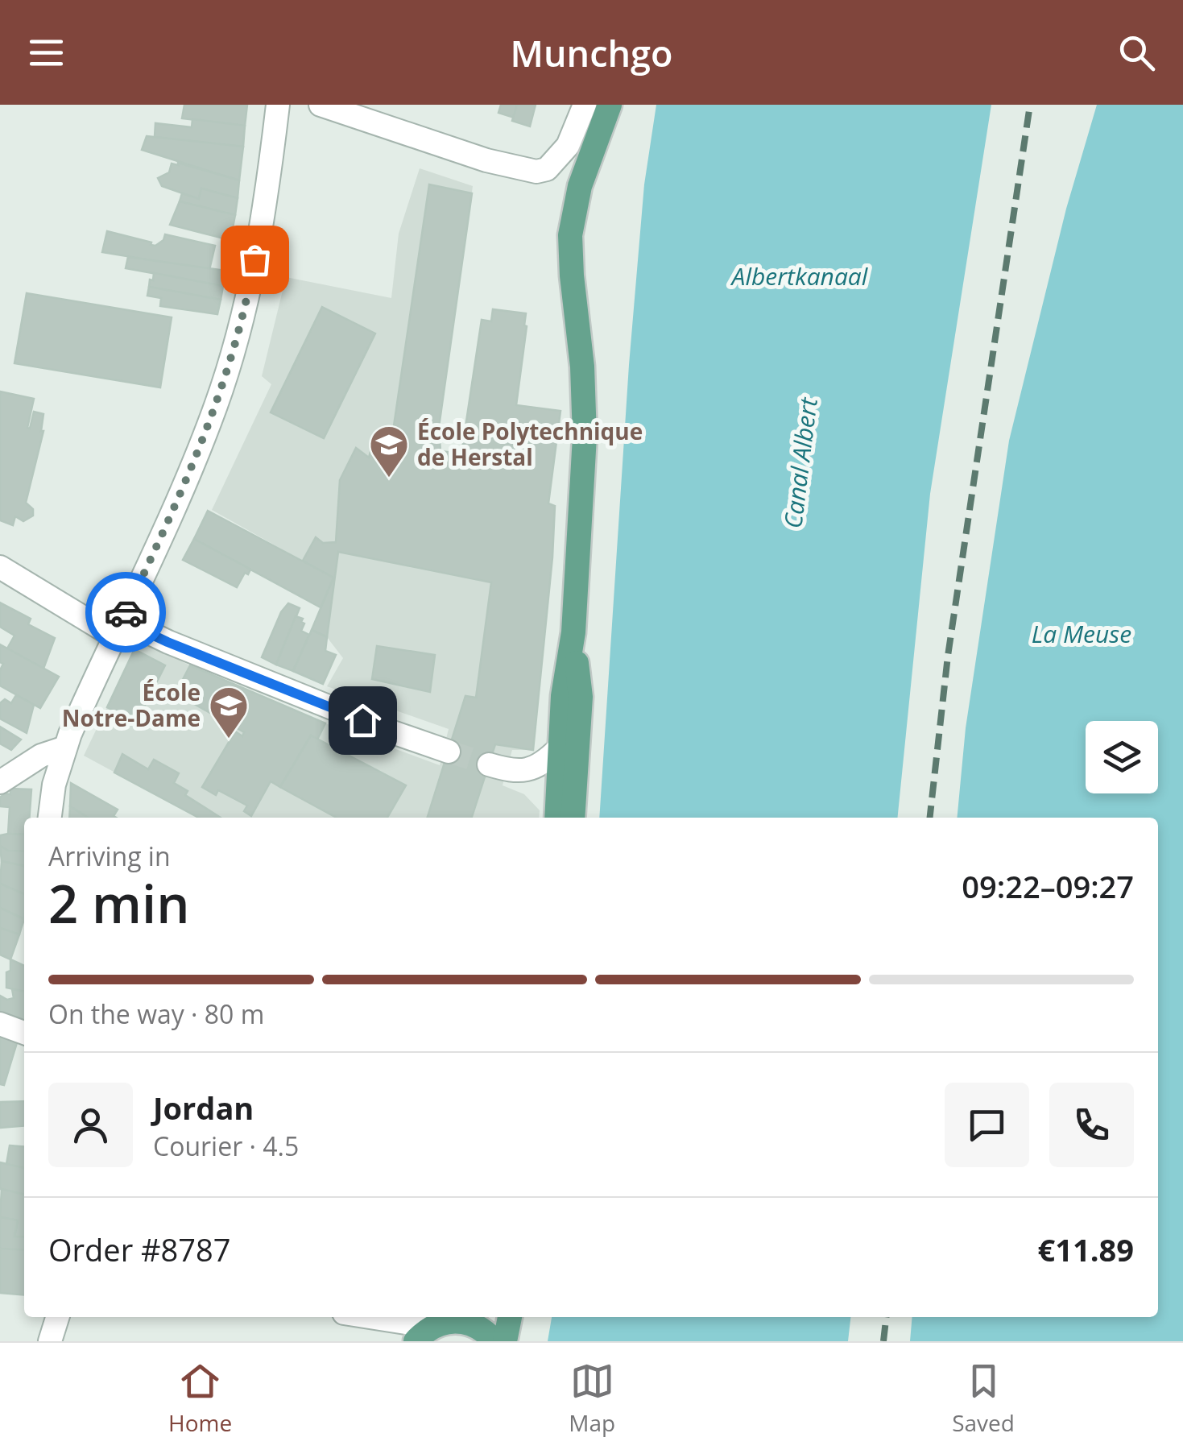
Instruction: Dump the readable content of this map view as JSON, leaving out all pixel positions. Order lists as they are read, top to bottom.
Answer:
{
  "water": ["Albertkanaal", "Canal Albert", "La Meuse"],
  "places": {
    "school or university": ["École Polytechnique de Herstal", "École Notre-Dame"]
  },
  "page": {
    "header": "Munchgo",
    "heading": ["2 min", "Arriving in", "09:22–09:27"],
    "panel": [
      "Jordan",
      "Courier · 4.5",
      "Order #8787",
      "€11.89"
    ],
    "bar": "On the way · 80 m",
    "tabs": ["Home", "Map", "Saved"]
  }
}
